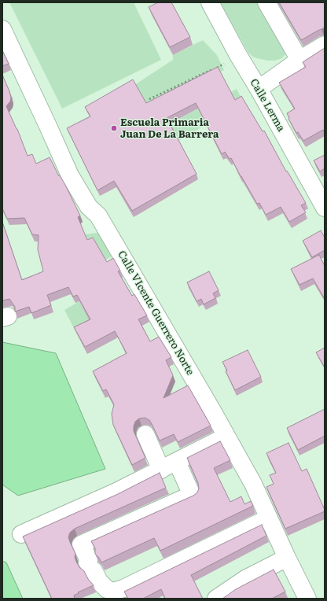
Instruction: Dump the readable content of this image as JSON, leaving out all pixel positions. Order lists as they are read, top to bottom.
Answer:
{
  "streets": {
    "street": ["Calle Lerma", "Calle VIcente Guerrero Norte"]
  },
  "places": ["Escuela Primaria Juan De La Barrera"]
}
